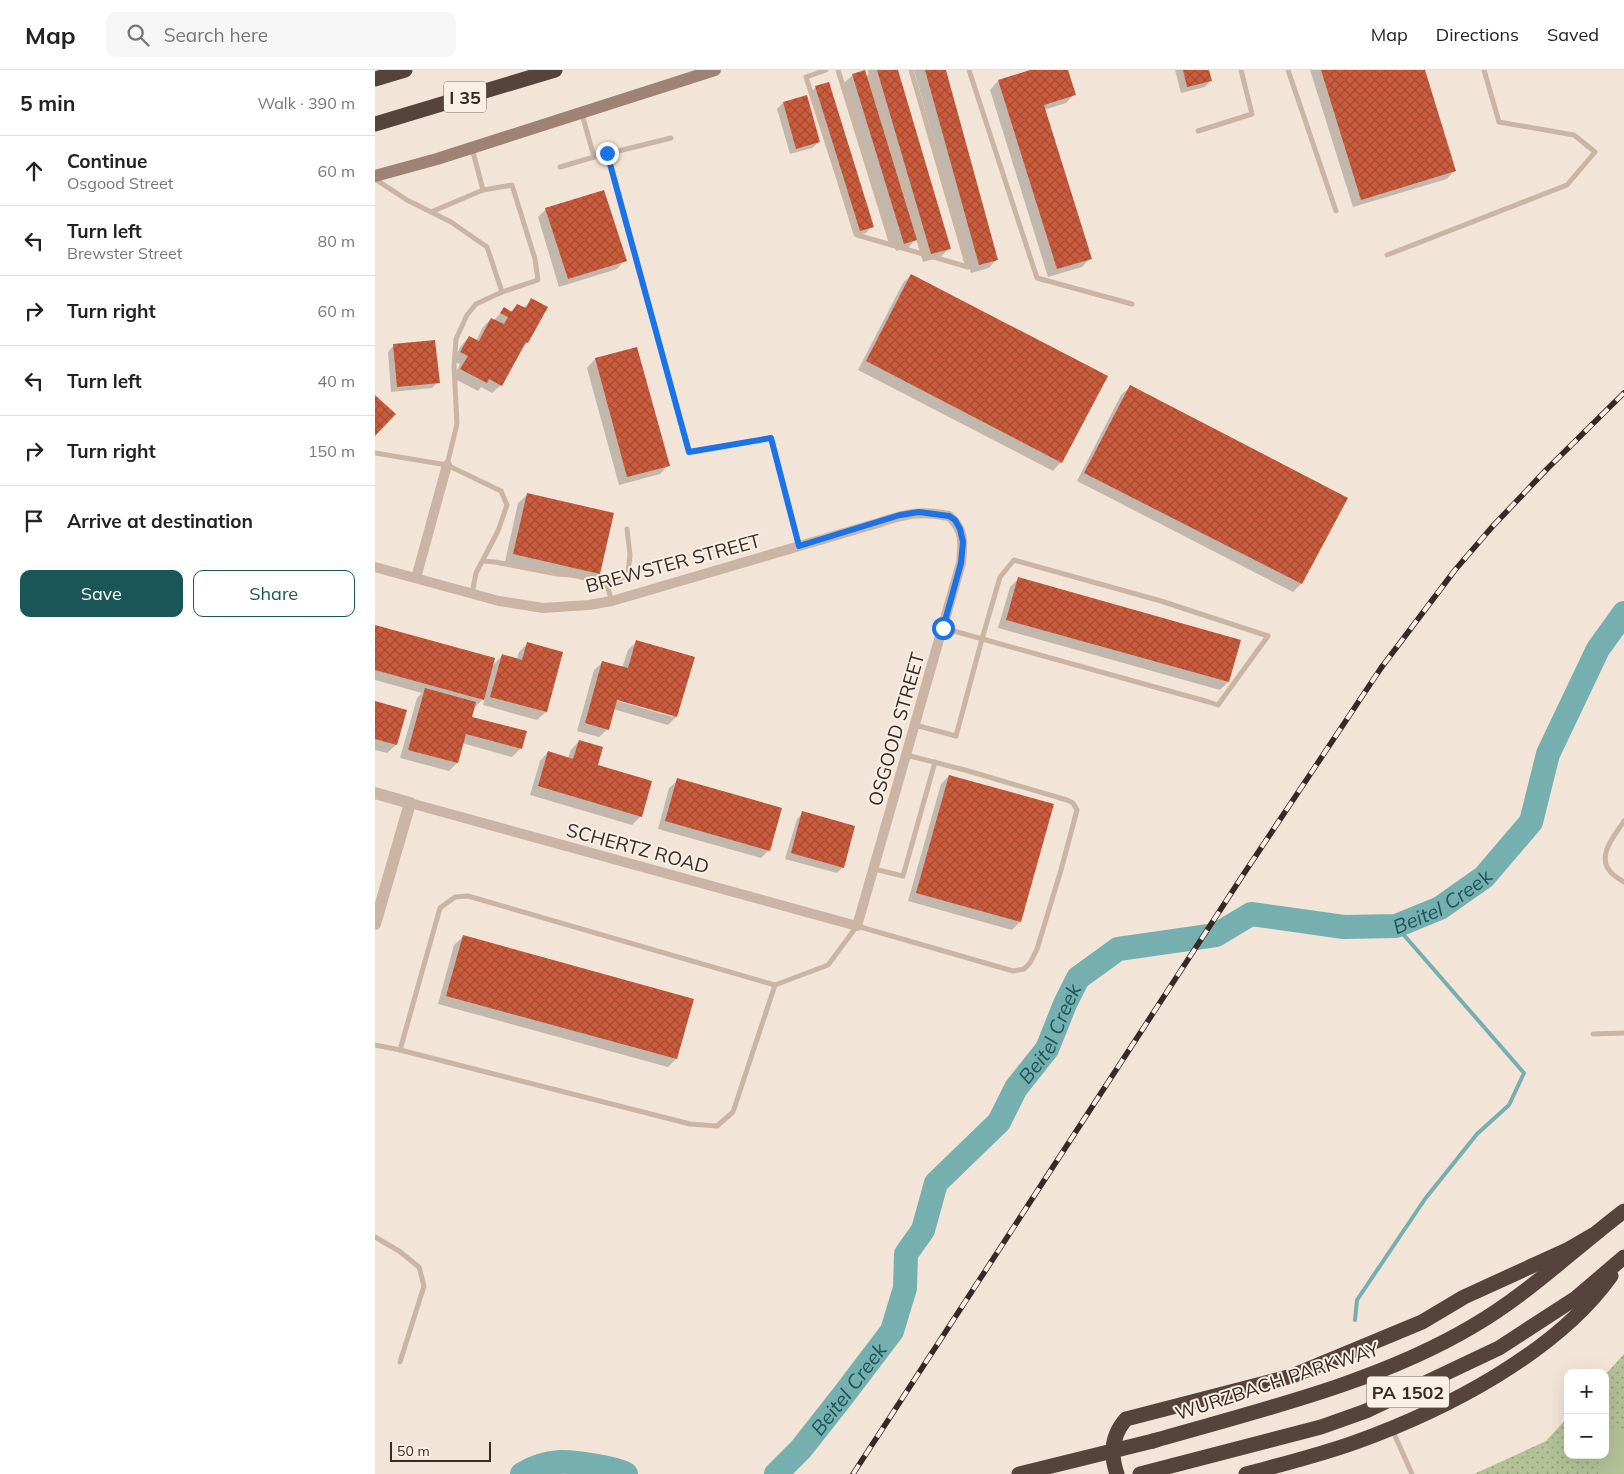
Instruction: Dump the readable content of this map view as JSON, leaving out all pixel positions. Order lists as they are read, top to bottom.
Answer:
{
  "streets": {
    "highway": ["I 35", "WURZBACH PARKWAY", "PA 1502"],
    "street": ["BREWSTER STREET", "OSGOOD STREET", "SCHERTZ ROAD"]
  },
  "crossings": [
    ["BREWSTER STREET", "OSGOOD STREET"],
    ["OSGOOD STREET", "SCHERTZ ROAD"]
  ],
  "water": ["Beitel Creek"],
  "scale_bar": "50 m",
  "page": {
    "header": "Map",
    "search": "Search here",
    "nav": ["Map", "Directions", "Saved"],
    "heading": ["5 min", "Walk · 390 m"],
    "list": [
      ["Continue", "Osgood Street", "60 m"],
      ["Turn left", "Brewster Street", "80 m"],
      ["Turn right", "60 m"],
      ["Turn left", "40 m"],
      ["Turn right", "150 m"],
      "Arrive at destination"
    ],
    "buttons": ["Save", "Share"],
    "map_buttons": ["+", "−"],
    "scale": "50 m"
  }
}
